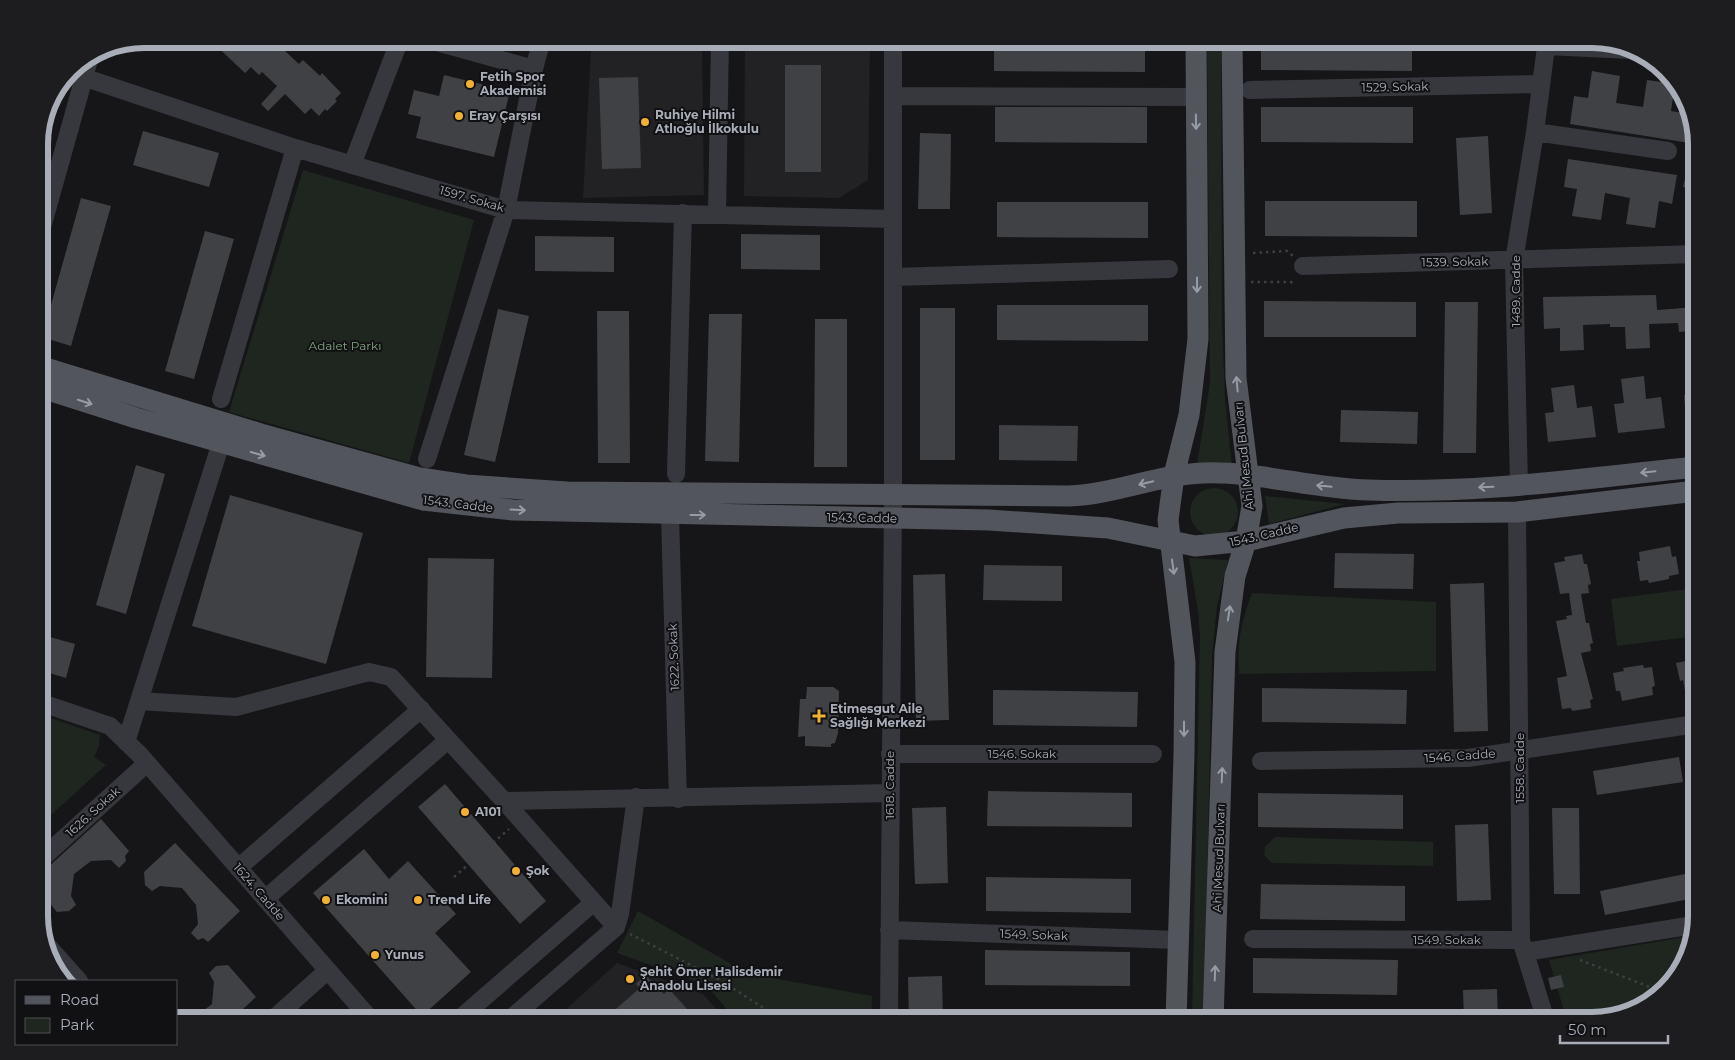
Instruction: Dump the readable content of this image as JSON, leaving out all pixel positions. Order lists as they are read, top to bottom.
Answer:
{
  "streets": {
    "main road": ["Ahi Mesud Bulvarı", "1543. Cadde"],
    "street": [
      "1529. Sokak",
      "1597. Sokak",
      "1539. Sokak",
      "1489. Cadde",
      "1622. Sokak",
      "1546. Sokak",
      "1546. Cadde",
      "1558. Cadde",
      "1618. Cadde",
      "1626. Sokak",
      "1624. Cadde",
      "1549. Sokak"
    ]
  },
  "crossings": [
    ["1529. Sokak", "1489. Cadde"],
    ["1597. Sokak", "1618. Cadde"],
    ["1539. Sokak", "1489. Cadde"],
    ["1489. Cadde", "1543. Cadde"],
    ["Ahi Mesud Bulvarı", "1543. Cadde"],
    ["1543. Cadde", "1622. Sokak"],
    ["1543. Cadde", "1558. Cadde"],
    ["1543. Cadde", "1618. Cadde"],
    ["1546. Sokak", "1618. Cadde"],
    ["1546. Cadde", "1558. Cadde"],
    ["1558. Cadde", "1549. Sokak"],
    ["1618. Cadde", "1549. Sokak"],
    ["1626. Sokak", "1624. Cadde"]
  ],
  "parks": ["Adalet Parkı"],
  "places": {
    "other": [
      "Fetih Spor Akademisi",
      "Eray Çarşısı",
      "Ruhiye Hilmi Atlıoğlu İlkokulu",
      "A101",
      "Şok",
      "Ekomini",
      "Trend Life",
      "Yunus",
      "Şehit Ömer Halisdemir Anadolu Lisesi"
    ],
    "health": ["Etimesgut Aile Sağlığı Merkezi"]
  },
  "legend": ["Road", "Park"],
  "scale_bar": "50 m"
}
